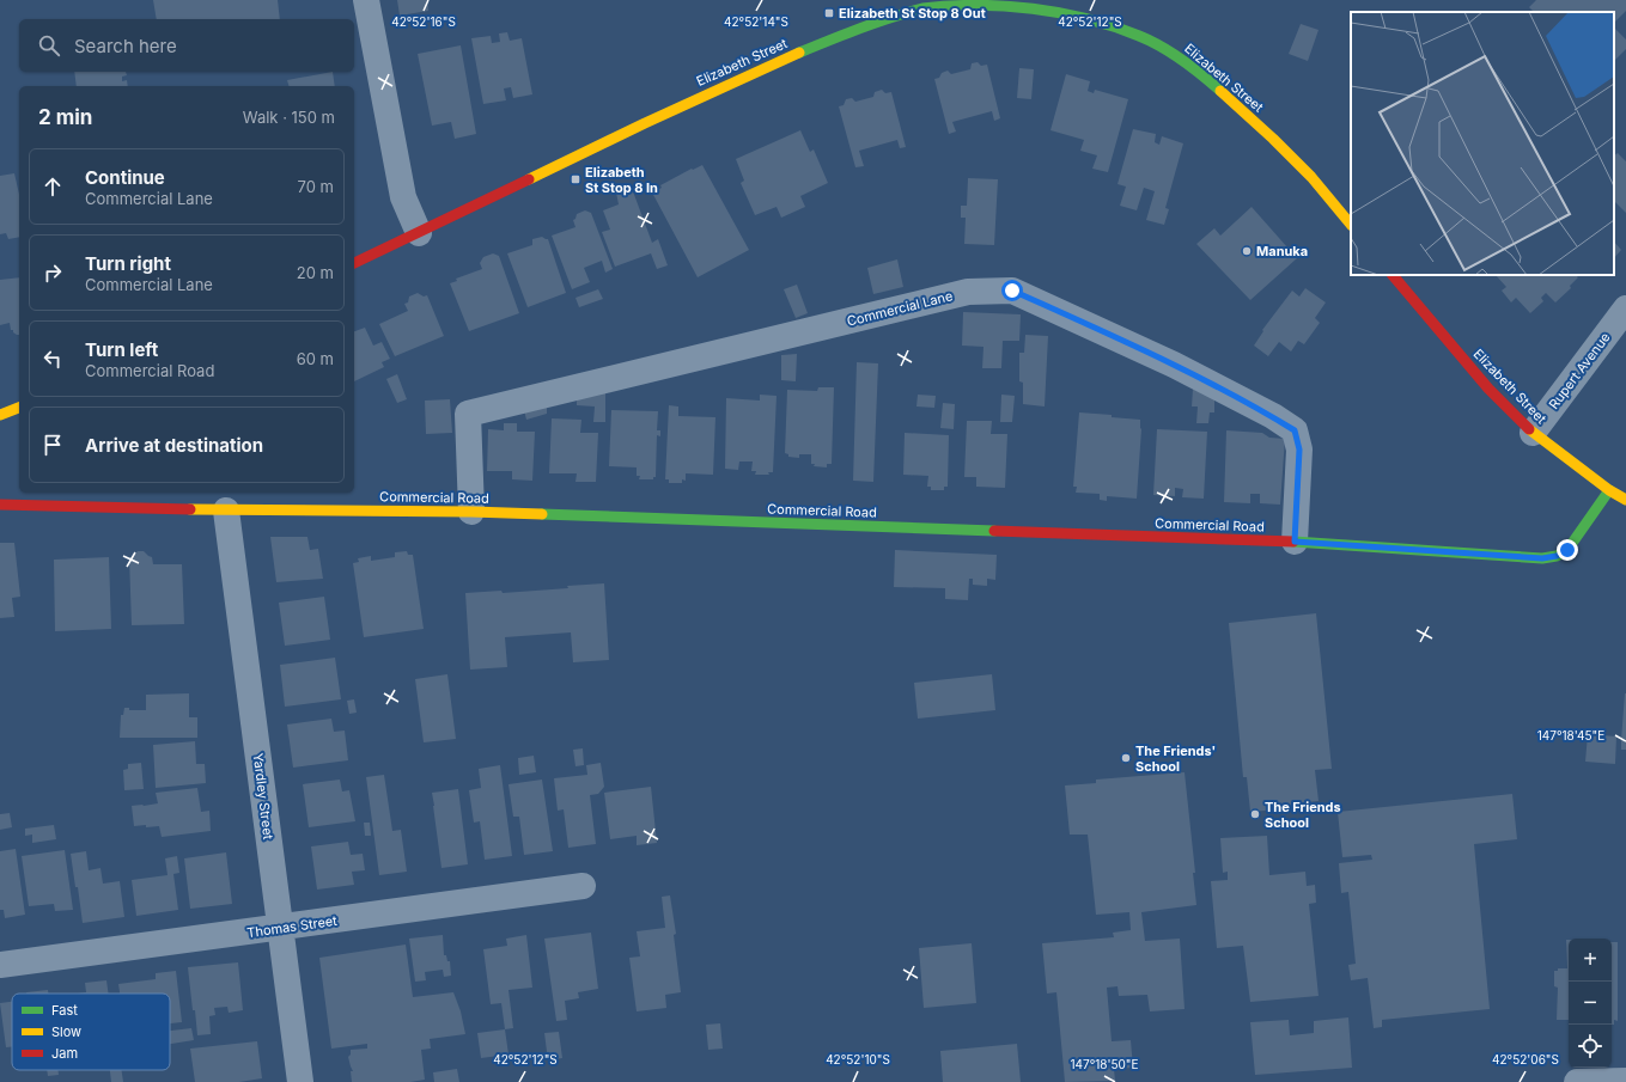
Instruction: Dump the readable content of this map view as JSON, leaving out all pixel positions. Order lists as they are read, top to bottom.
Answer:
{
  "streets": {
    "street": [
      "Elizabeth Street",
      "Commercial Lane",
      "Rupert Avenue",
      "Commercial Road",
      "Yardley Street",
      "Thomas Street"
    ]
  },
  "crossings": [
    ["Elizabeth Street", "Rupert Avenue"],
    ["Elizabeth Street", "Commercial Road"],
    ["Commercial Lane", "Commercial Road"],
    ["Commercial Road", "Yardley Street"],
    ["Yardley Street", "Thomas Street"]
  ],
  "places": {
    "transit": ["Elizabeth St Stop 8 Out", "Elizabeth St Stop 8 In"],
    "other": ["Manuka", "The Friends' School", "The Friends School"]
  },
  "legend": ["Fast", "Slow", "Jam"],
  "page": {
    "search": "Search here",
    "heading": ["2 min", "Walk · 150 m"],
    "list": [
      ["Continue", "Commercial Lane", "70 m"],
      ["Turn right", "Commercial Lane", "20 m"],
      ["Turn left", "Commercial Road", "60 m"],
      "Arrive at destination"
    ],
    "map_buttons": ["+", "−"]
  },
  "coordinates": [
    "42°52'16\"S",
    "42°52'14\"S",
    "42°52'12\"S",
    "147°18'45\"E",
    "42°52'10\"S",
    "42°52'06\"S",
    "147°18'50\"E"
  ]
}
